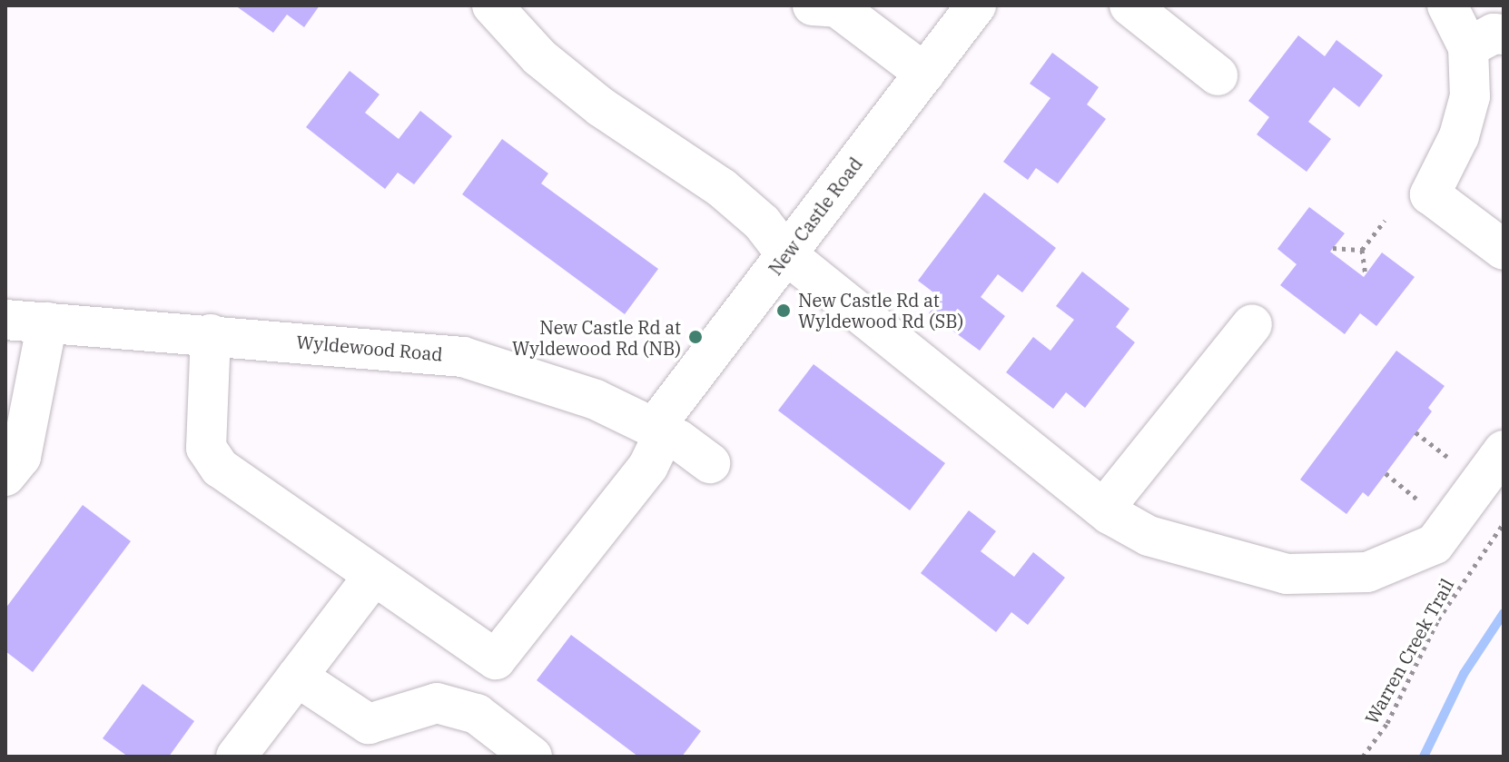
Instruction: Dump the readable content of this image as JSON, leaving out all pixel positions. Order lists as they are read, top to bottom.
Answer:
{
  "streets": {
    "street": ["New Castle Road", "Wyldewood Road"],
    "path": ["Warren Creek Trail"]
  },
  "crossings": [
    ["New Castle Road", "Wyldewood Road"]
  ],
  "places": ["New Castle Rd at Wyldewood Rd (SB)", "New Castle Rd at Wyldewood Rd (NB)"]
}
